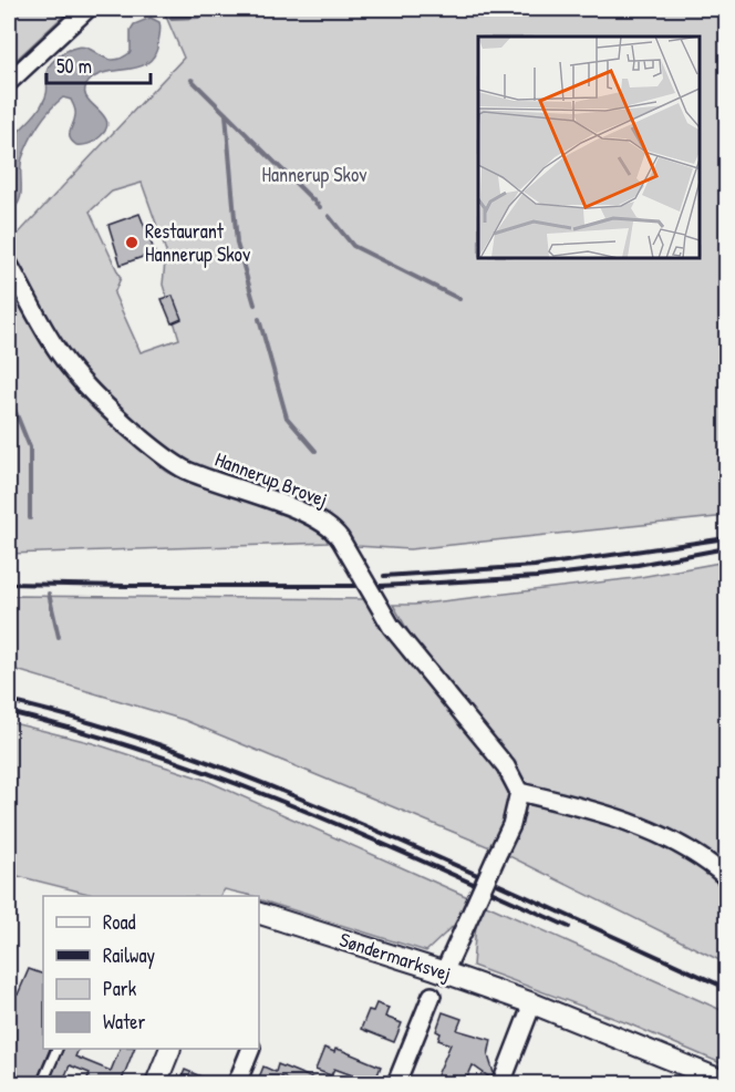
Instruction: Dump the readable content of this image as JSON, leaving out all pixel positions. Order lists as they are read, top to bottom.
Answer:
{
  "streets": {
    "street": ["Hannerup Brovej", "Søndermarksvej"]
  },
  "parks": ["Hannerup Skov"],
  "places": ["Restaurant Hannerup Skov"],
  "legend": [
    "Road",
    "Railway",
    "Park",
    "Water"
  ],
  "scale_bar": "50 m"
}
